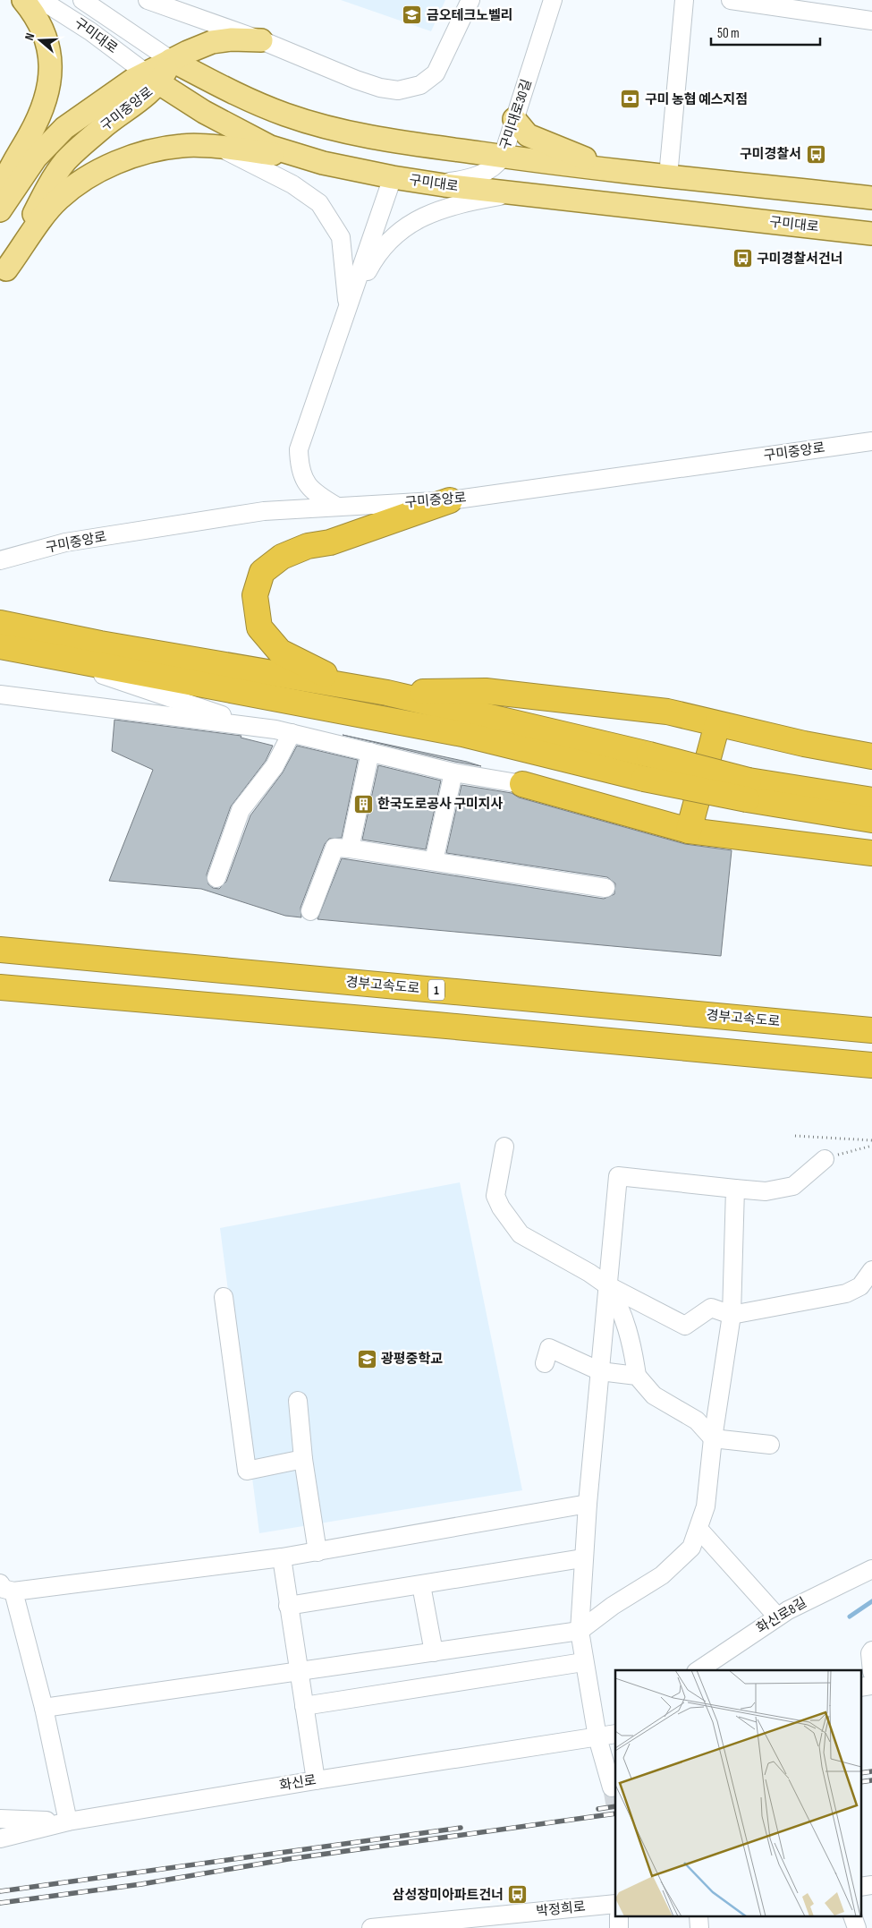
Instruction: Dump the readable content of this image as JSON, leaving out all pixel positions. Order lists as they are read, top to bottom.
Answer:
{
  "streets": {
    "highway": ["경부고속도로", "1"],
    "main road": ["구미대로", "구미중앙로"],
    "street": [
      "구미대로30길",
      "화신로8길",
      "화신로",
      "박정희로"
    ]
  },
  "crossings": [
    ["구미대로", "구미중앙로"],
    ["구미대로", "구미대로30길"]
  ],
  "places": {
    "school or university": ["금오테크노벨리", "광평중학교"],
    "bank": ["구미 농협 예스지점"],
    "bus stop": ["구미경찰서", "구미경찰서건너", "삼성장미아파트건너"],
    "building": ["한국도로공사 구미지사"]
  },
  "scale_bar": "50 m",
  "north": "left"
}
